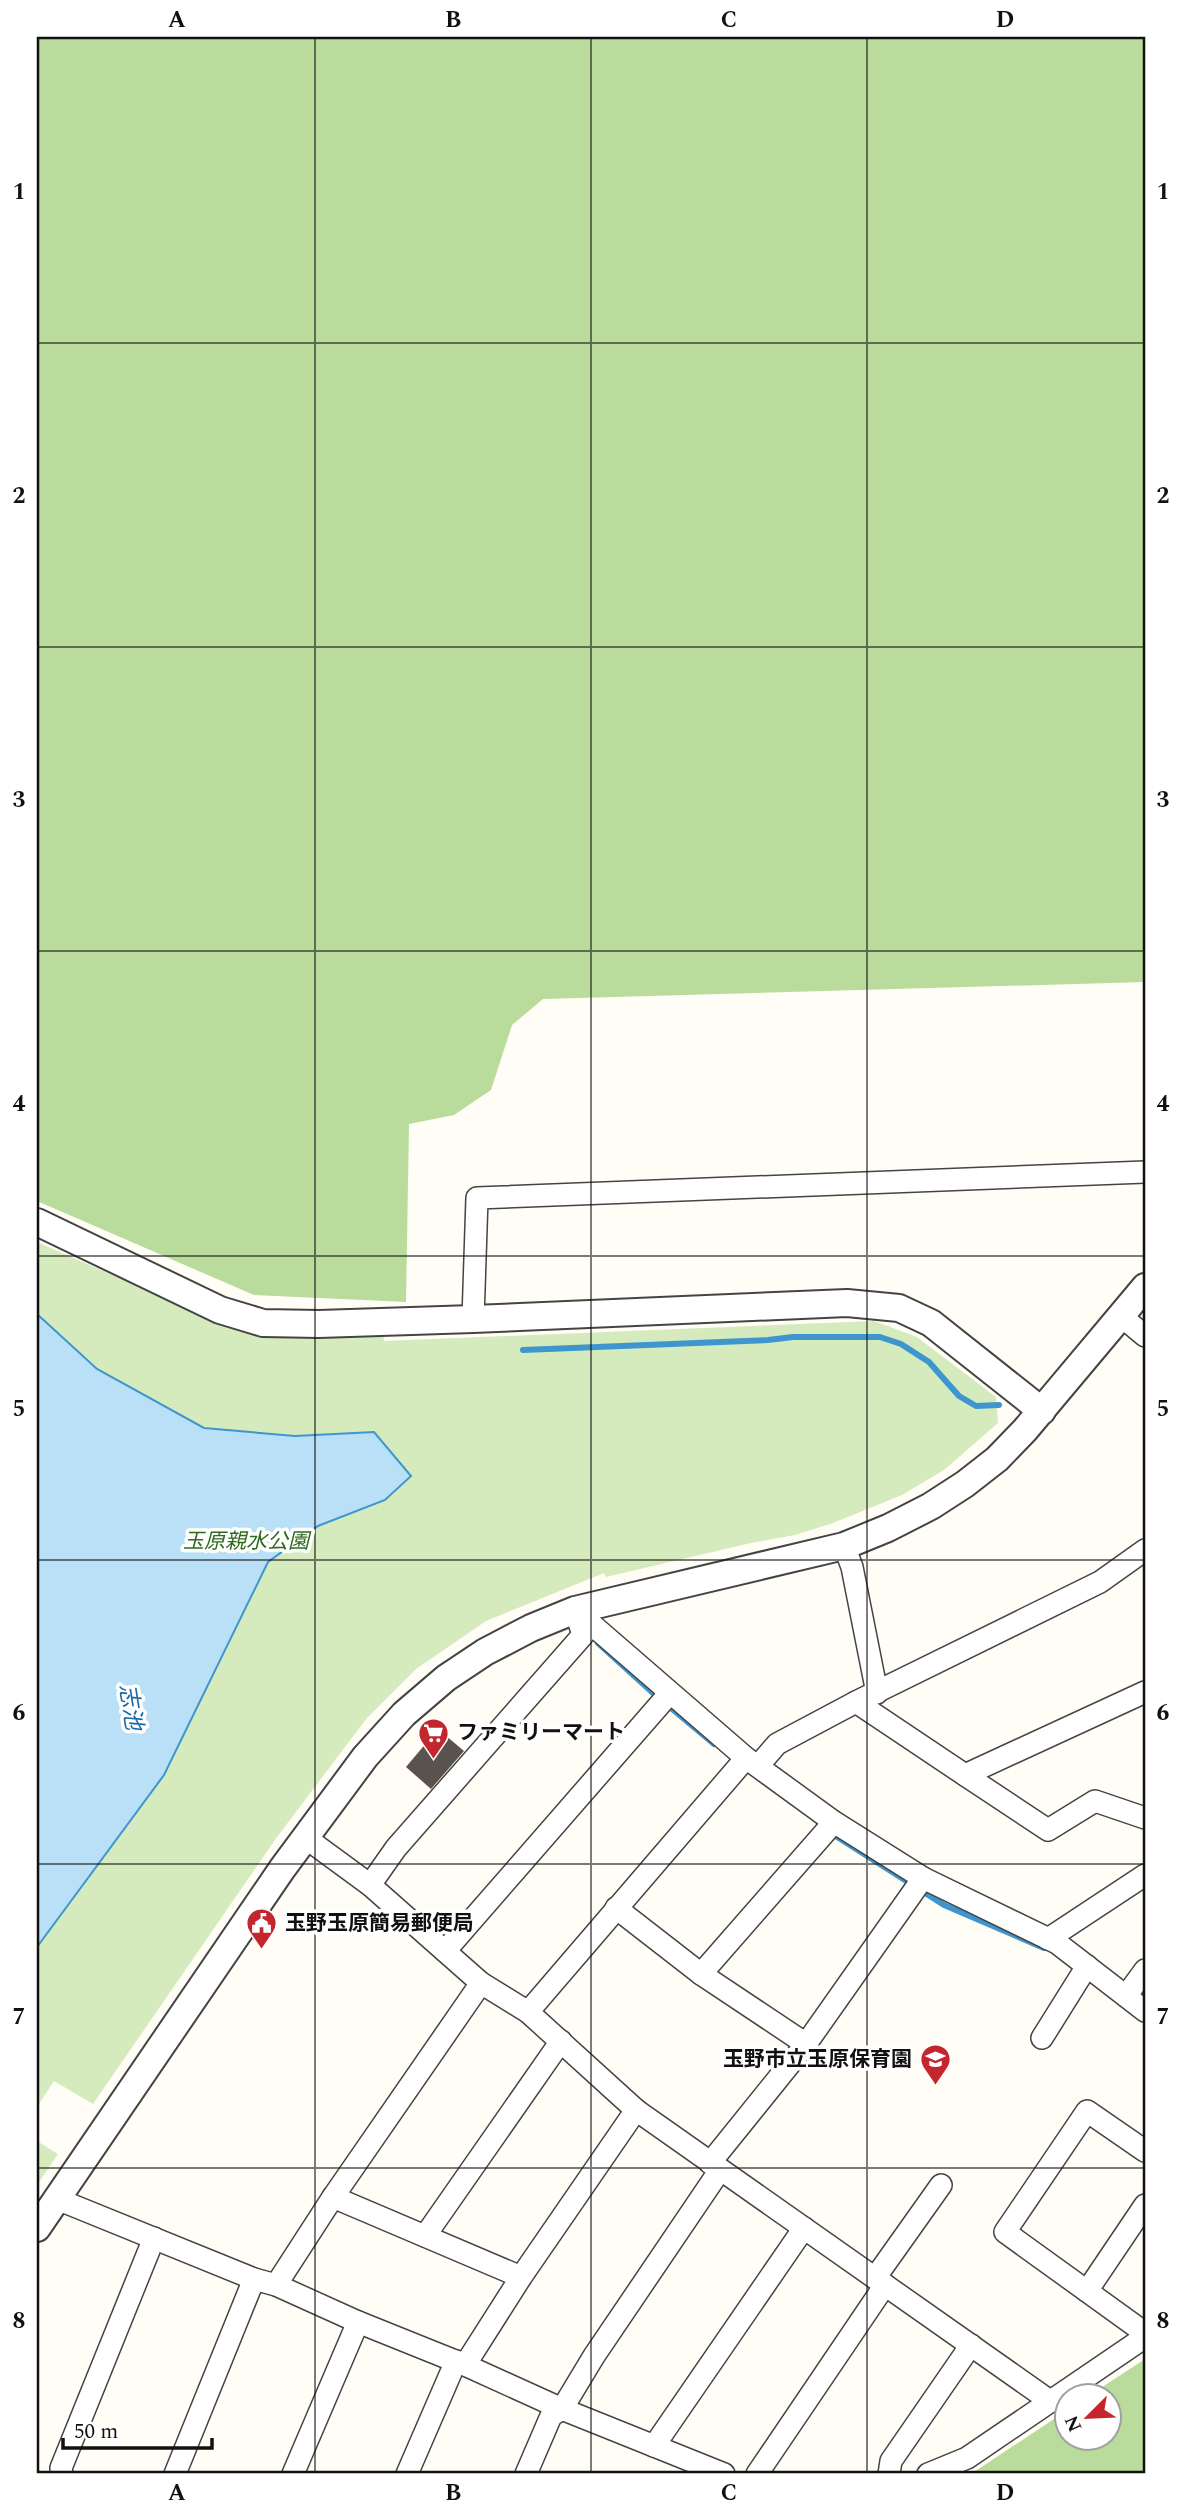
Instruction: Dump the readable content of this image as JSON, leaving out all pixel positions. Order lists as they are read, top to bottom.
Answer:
{
  "water": ["志池"],
  "parks": ["玉原親水公園"],
  "places": {
    "supermarket": ["ファミリーマート"],
    "public building": ["玉野玉原簡易郵便局"],
    "school or university": ["玉野市立玉原保育園"]
  },
  "scale_bar": "50 m",
  "north": "bottom left",
  "grid": {
    "columns": [
      "A",
      "B",
      "C",
      "D"
    ],
    "rows": [
      "1",
      "2",
      "3",
      "4",
      "5",
      "6",
      "7",
      "8"
    ]
  }
}
